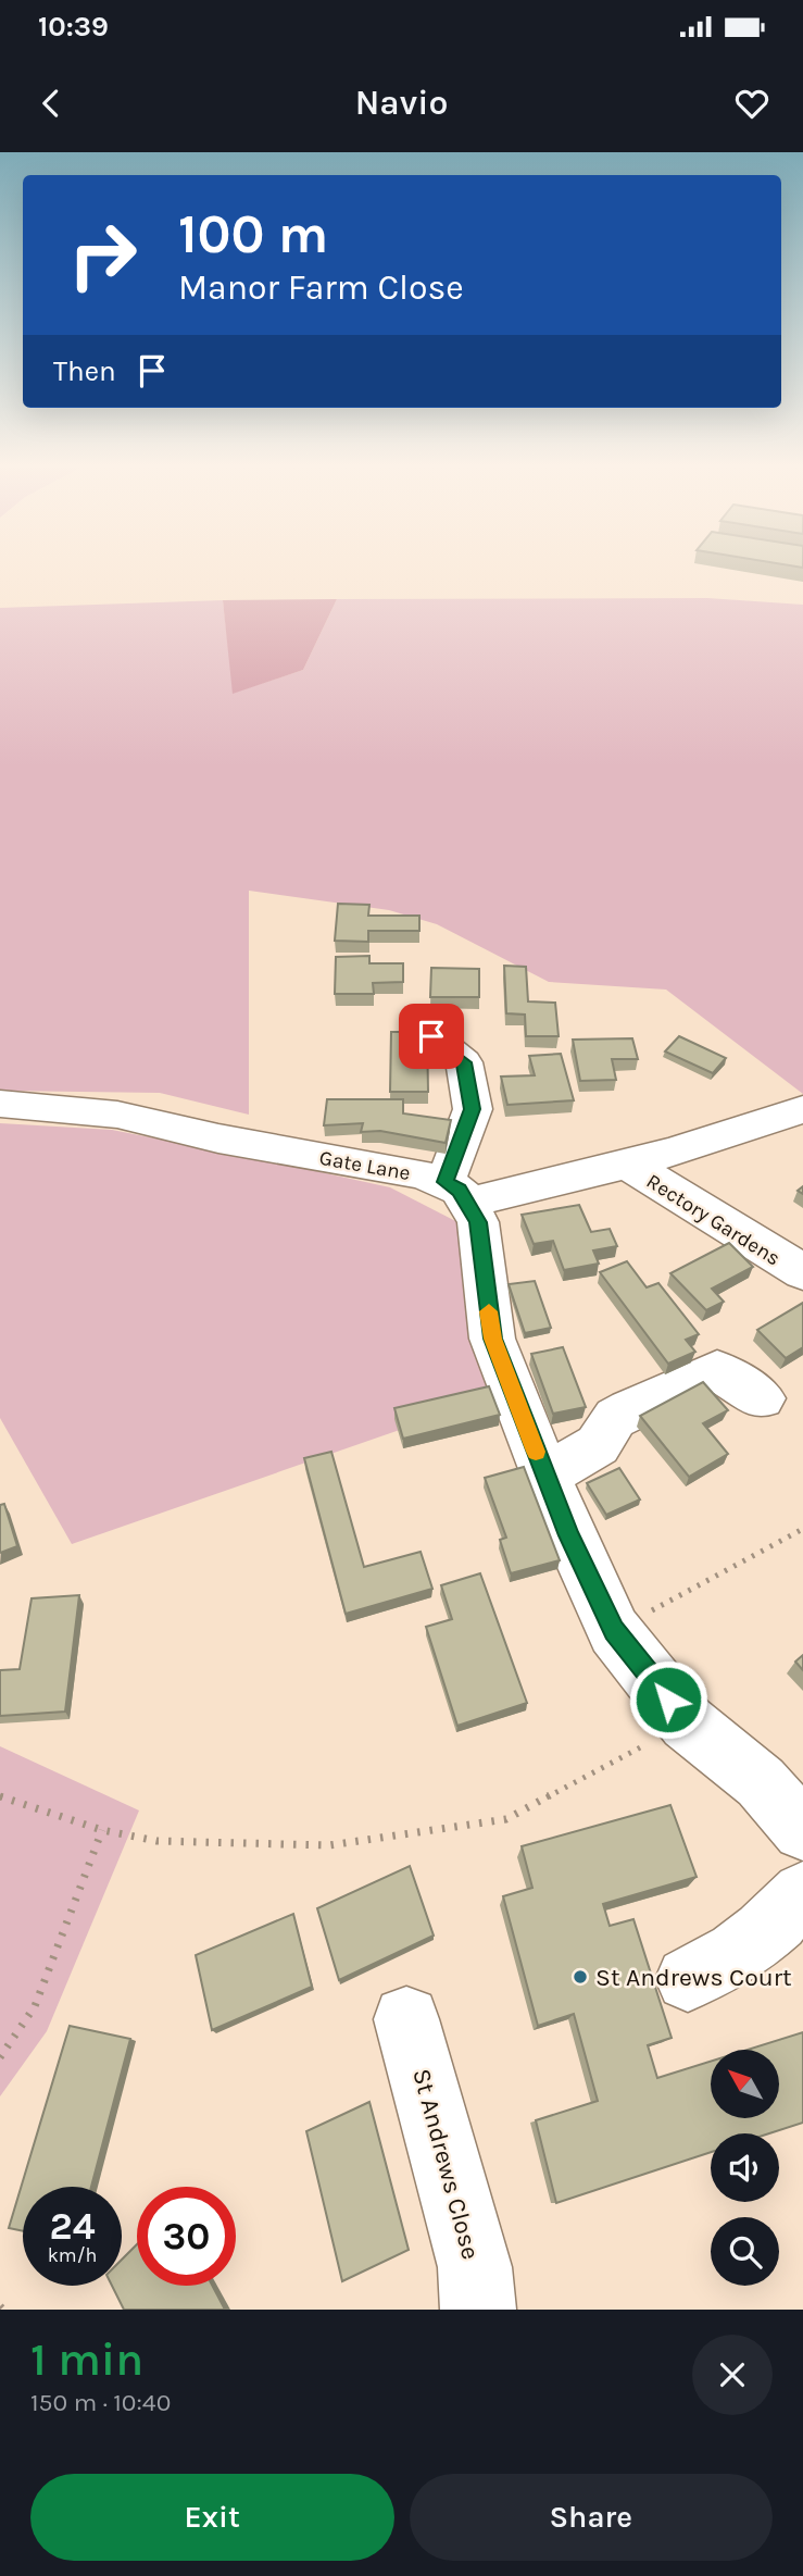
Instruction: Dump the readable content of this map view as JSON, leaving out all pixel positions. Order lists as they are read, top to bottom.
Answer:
{
  "streets": {
    "street": ["Gate Lane", "Rectory Gardens", "St Andrews Close"]
  },
  "places": ["St Andrews Court"],
  "north": "top left",
  "page": {
    "status": "10:39",
    "header": "Navio",
    "turn": ["100 m", "Manor Farm Close"],
    "then": "Then",
    "speed": "24 km/h",
    "limit": "30",
    "heading": ["1 min", "150 m · 10:40"],
    "buttons": ["Exit", "Share"]
  }
}
